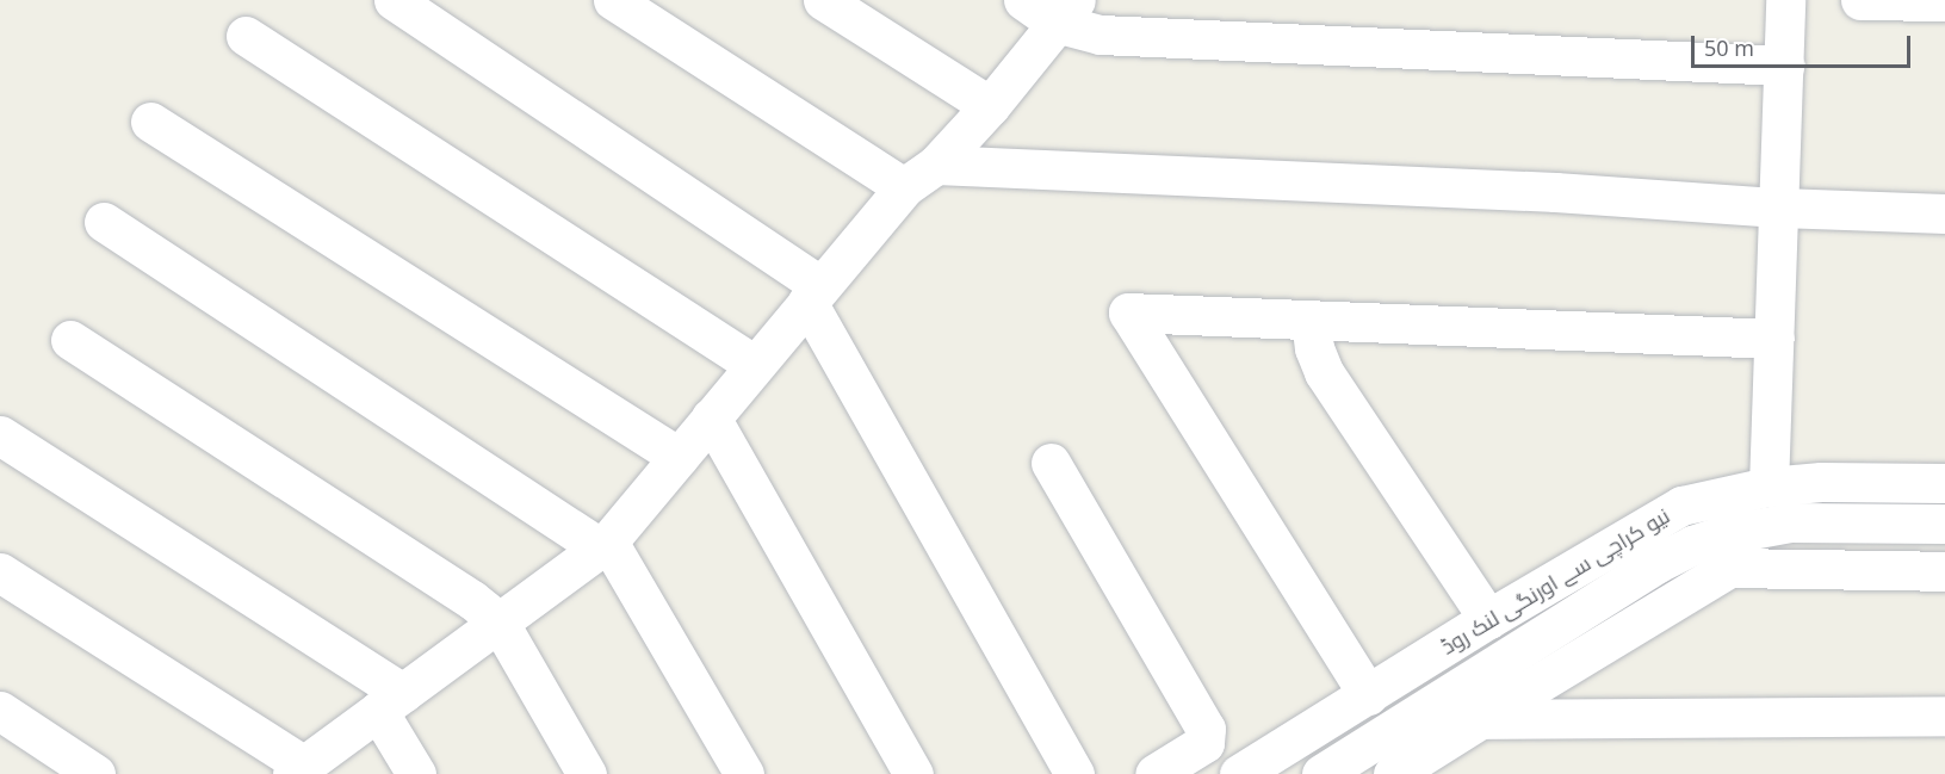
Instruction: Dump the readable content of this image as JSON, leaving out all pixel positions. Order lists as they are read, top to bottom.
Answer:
{
  "streets": {
    "street": ["نیو کراچی سے اورنگی لنک روڈ"]
  },
  "scale_bar": "50 m"
}
